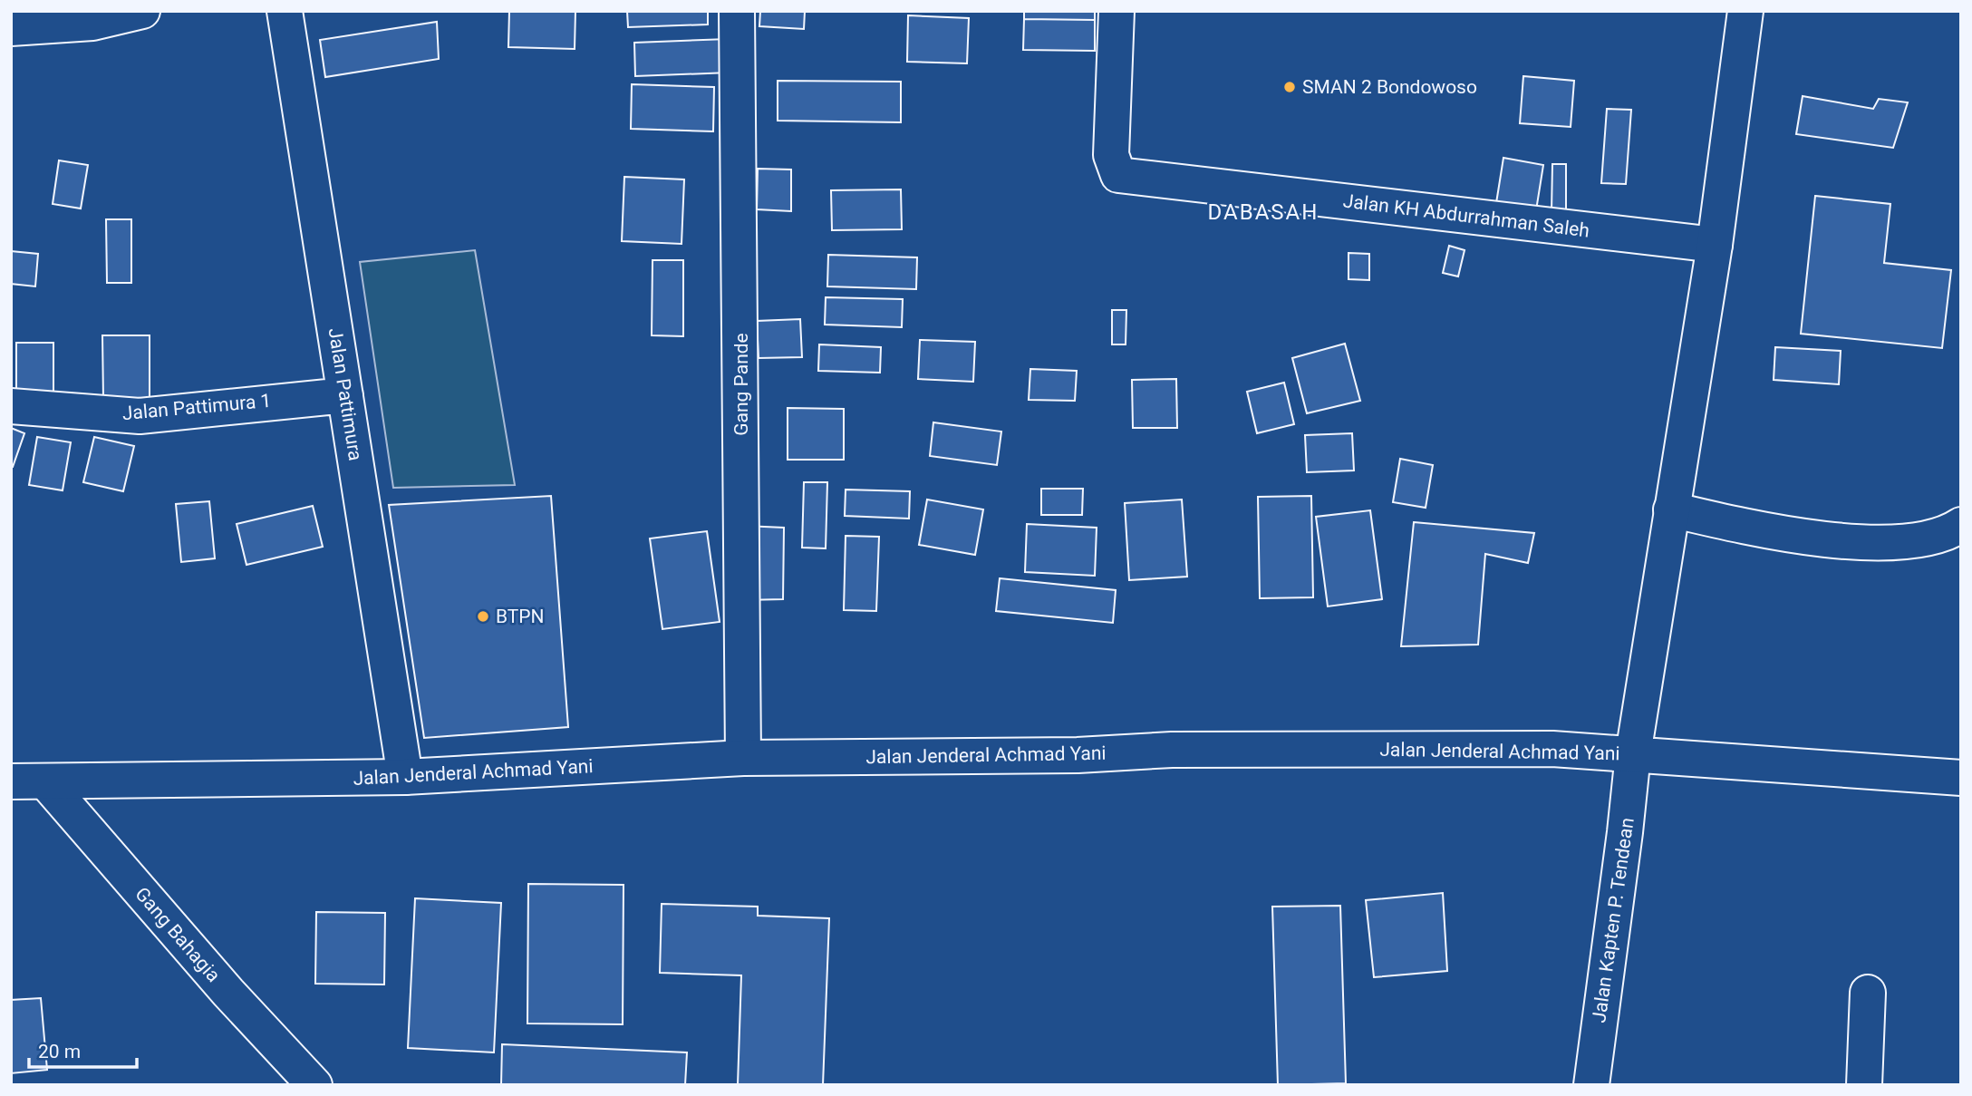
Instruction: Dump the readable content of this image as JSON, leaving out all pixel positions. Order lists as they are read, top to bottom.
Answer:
{
  "streets": {
    "street": [
      "Jalan KH Abdurrahman Saleh",
      "Gang Pande",
      "Jalan Pattimura",
      "Jalan Pattimura 1",
      "Jalan Jenderal Achmad Yani",
      "Jalan Kapten P. Tendean",
      "Gang Bahagia"
    ]
  },
  "crossings": [
    ["Jalan KH Abdurrahman Saleh", "Jalan Kapten P. Tendean"],
    ["Gang Pande", "Jalan Jenderal Achmad Yani"],
    ["Jalan Pattimura", "Jalan Pattimura 1"],
    ["Jalan Pattimura", "Jalan Jenderal Achmad Yani"],
    ["Jalan Jenderal Achmad Yani", "Jalan Kapten P. Tendean"],
    ["Jalan Jenderal Achmad Yani", "Gang Bahagia"]
  ],
  "districts": ["DABASAH"],
  "places": ["SMAN 2 Bondowoso", "BTPN"],
  "scale_bar": "20 m"
}
